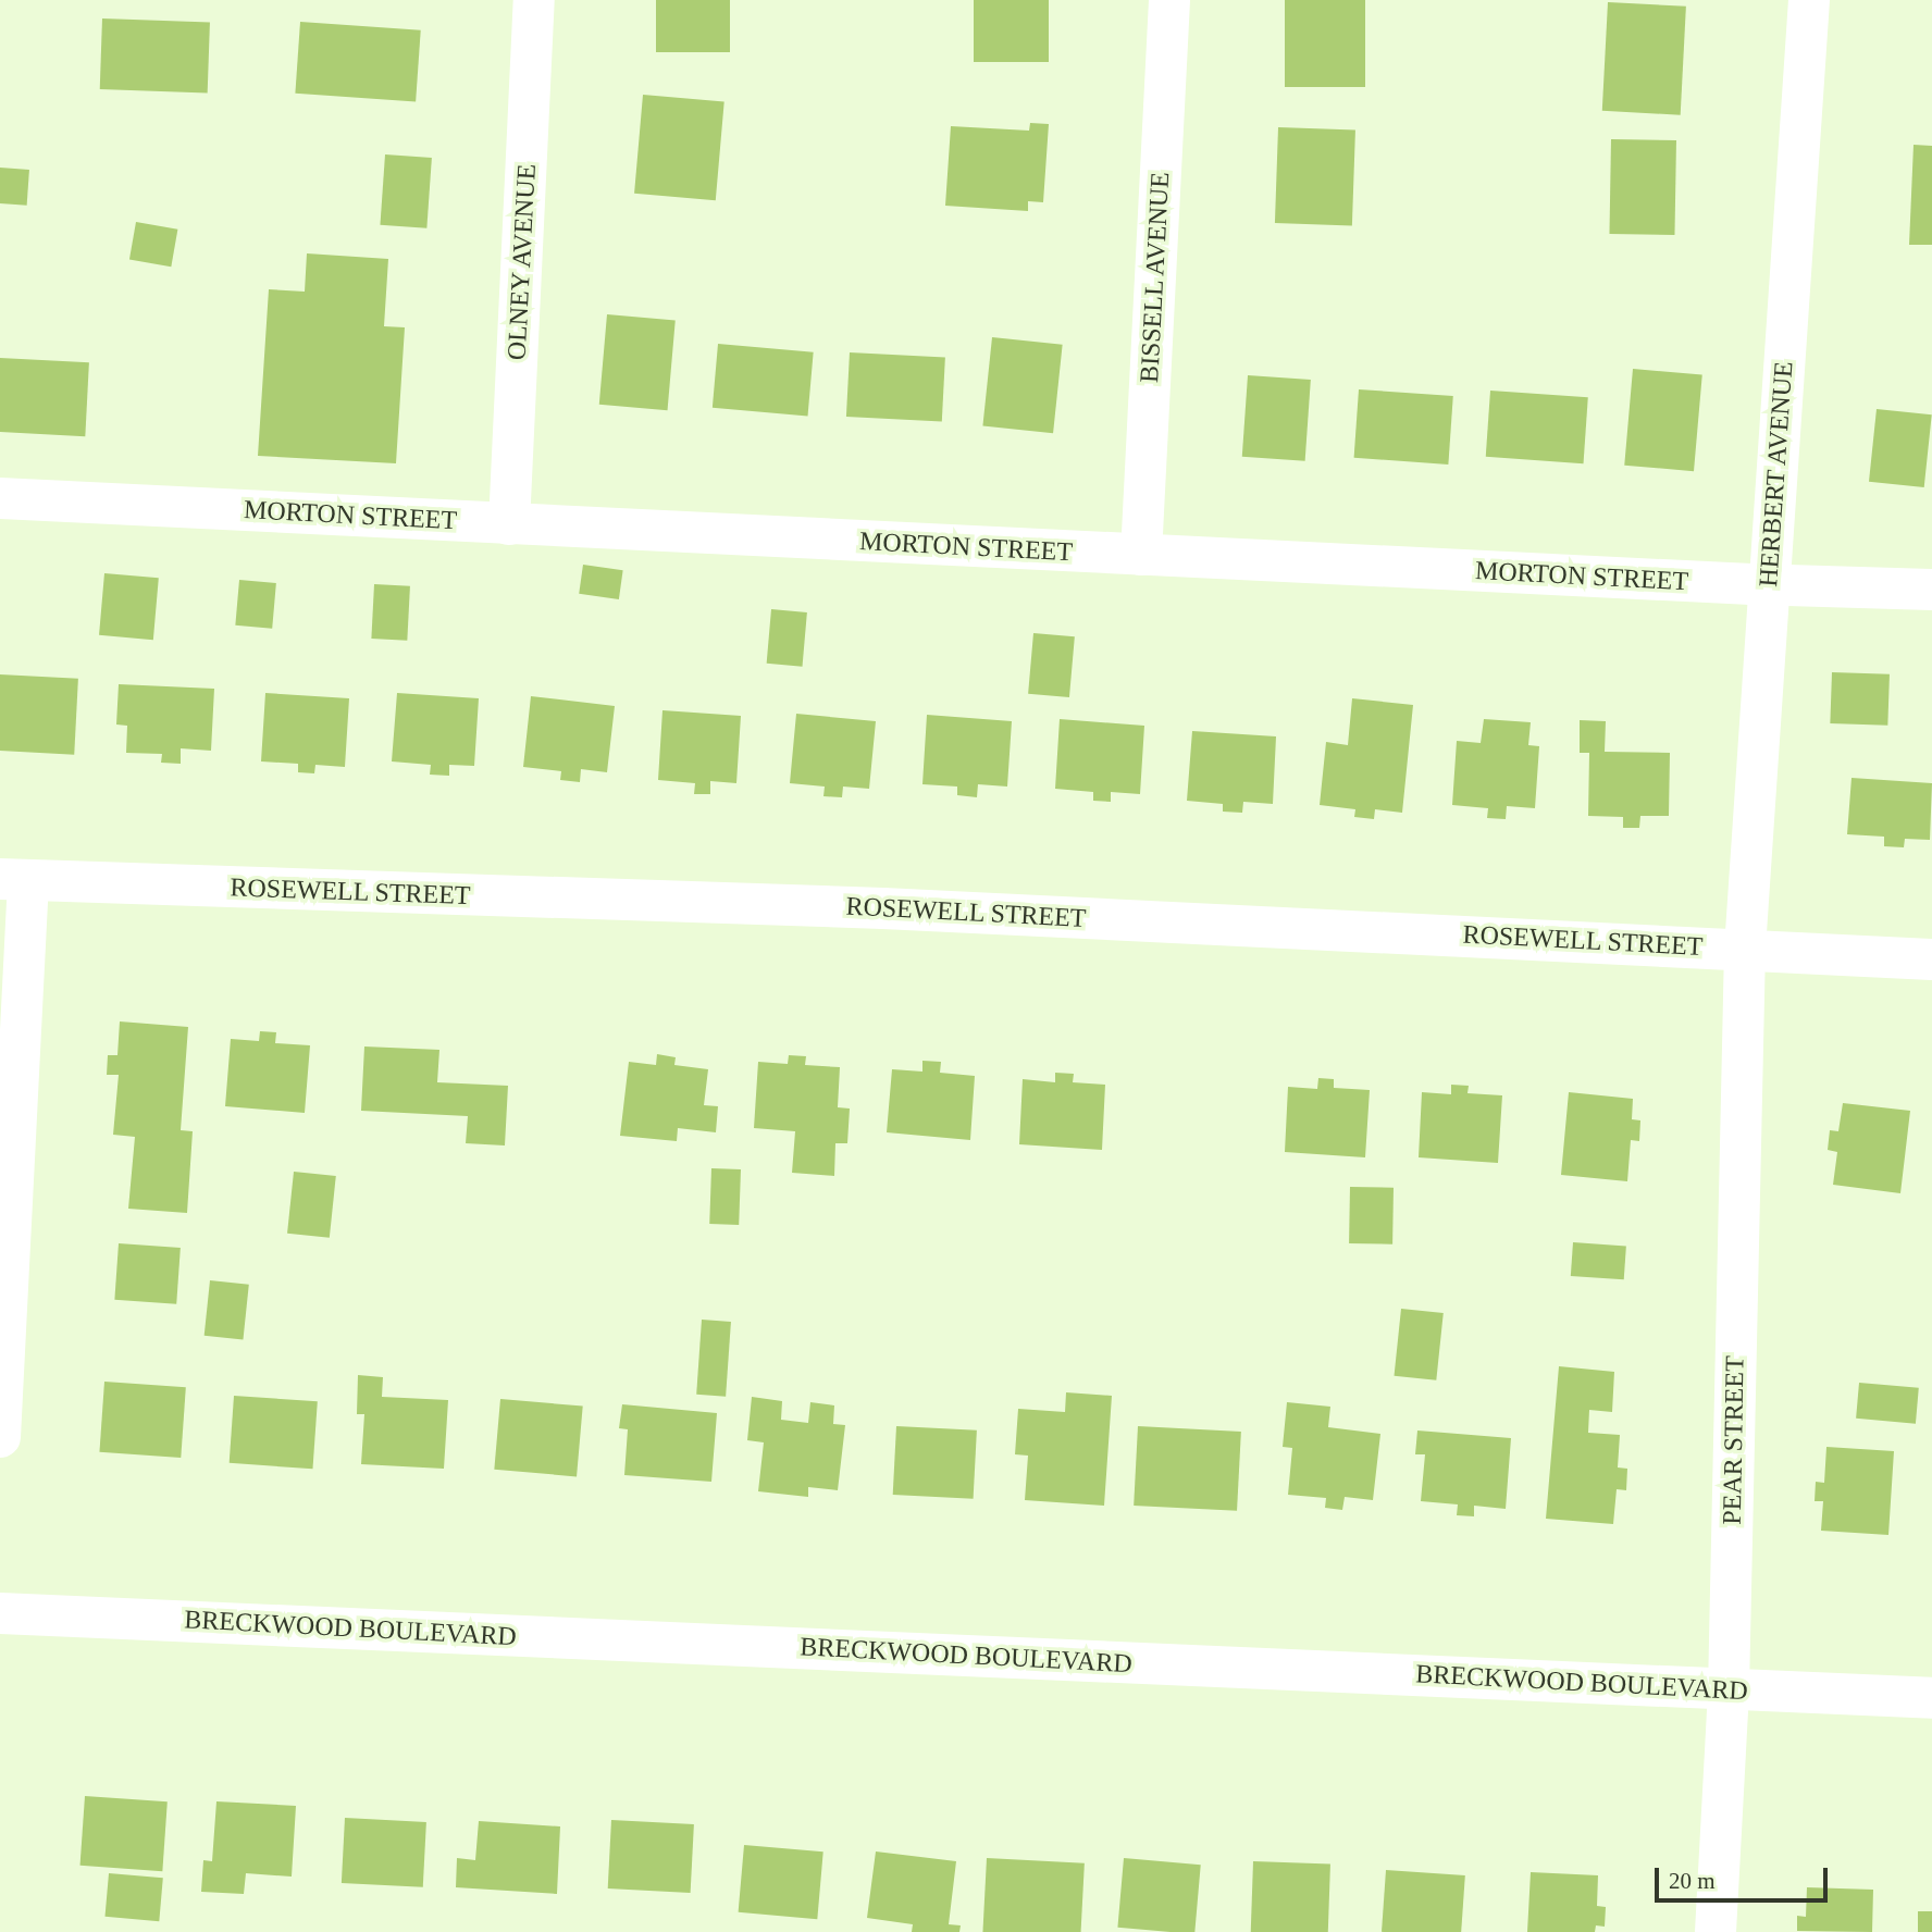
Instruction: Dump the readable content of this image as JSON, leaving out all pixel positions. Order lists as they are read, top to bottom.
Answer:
{
  "streets": {
    "street": [
      "OLNEY AVENUE",
      "BISSELL AVENUE",
      "HERBERT AVENUE",
      "MORTON STREET",
      "ROSEWELL STREET",
      "PEAR STREET",
      "BRECKWOOD BOULEVARD"
    ]
  },
  "crossings": [
    ["OLNEY AVENUE", "MORTON STREET"],
    ["BISSELL AVENUE", "MORTON STREET"],
    ["HERBERT AVENUE", "MORTON STREET"],
    ["HERBERT AVENUE", "ROSEWELL STREET"],
    ["HERBERT AVENUE", "PEAR STREET"],
    ["ROSEWELL STREET", "PEAR STREET"],
    ["PEAR STREET", "BRECKWOOD BOULEVARD"]
  ],
  "scale_bar": "20 m"
}
